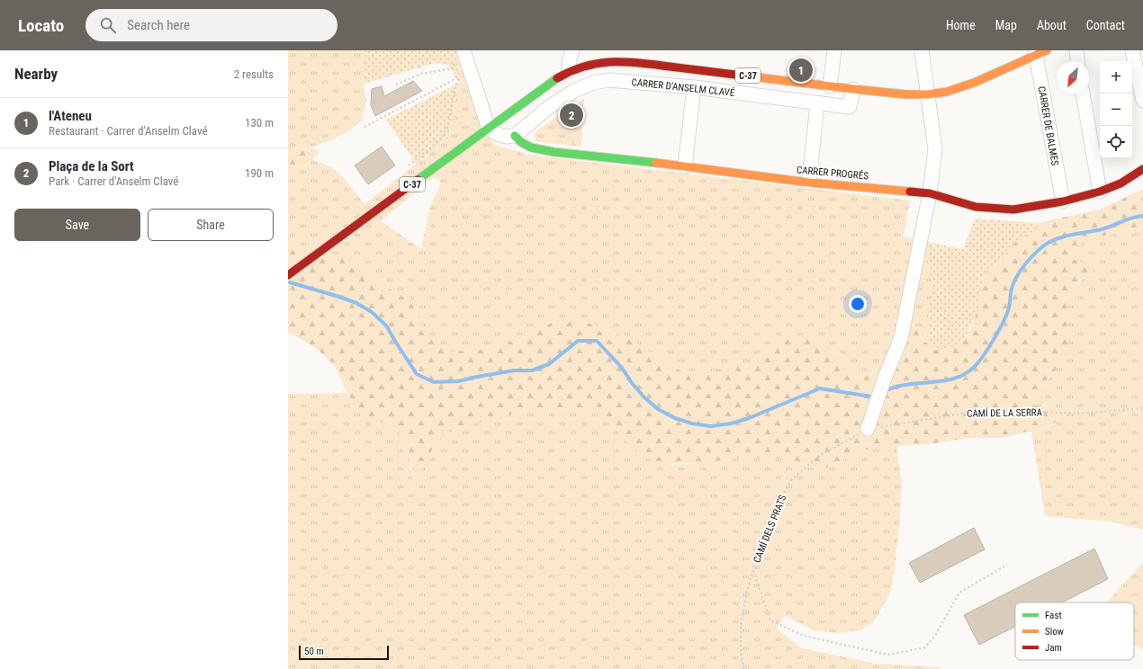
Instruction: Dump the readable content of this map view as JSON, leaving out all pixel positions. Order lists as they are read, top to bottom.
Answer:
{
  "streets": {
    "main road": ["C-37", "CARRER D'ANSELM CLAVÉ", "CARRER PROGRÉS"],
    "street": ["CARRER DE BALMES"],
    "path": ["CAMÍ DE LA SERRA", "CAMÍ DELS PRATS"]
  },
  "crossings": [
    ["CARRER D'ANSELM CLAVÉ", "CARRER DE BALMES"],
    ["CARRER D'ANSELM CLAVÉ", "CARRER PROGRÉS"],
    ["CARRER DE BALMES", "CARRER PROGRÉS"],
    ["CAMÍ DE LA SERRA", "CAMÍ DELS PRATS"]
  ],
  "legend": ["Fast", "Slow", "Jam"],
  "scale_bar": "50 m",
  "north": "bottom left",
  "page": {
    "header": "Locato",
    "search": "Search here",
    "nav": [
      "Home",
      "Map",
      "About",
      "Contact"
    ],
    "heading": ["Nearby", "2 results"],
    "pins": ["1", "2"],
    "map_buttons": ["+", "−"],
    "list": [
      {
        "mark": "1",
        "name": "l'Ateneu",
        "note": "Restaurant · Carrer d'Anselm Clavé",
        "value": "130 m"
      },
      {
        "mark": "2",
        "name": "Plaça de la Sort",
        "note": "Park · Carrer d'Anselm Clavé",
        "value": "190 m"
      }
    ],
    "buttons": ["Save", "Share"],
    "scale": "50 m"
  }
}
